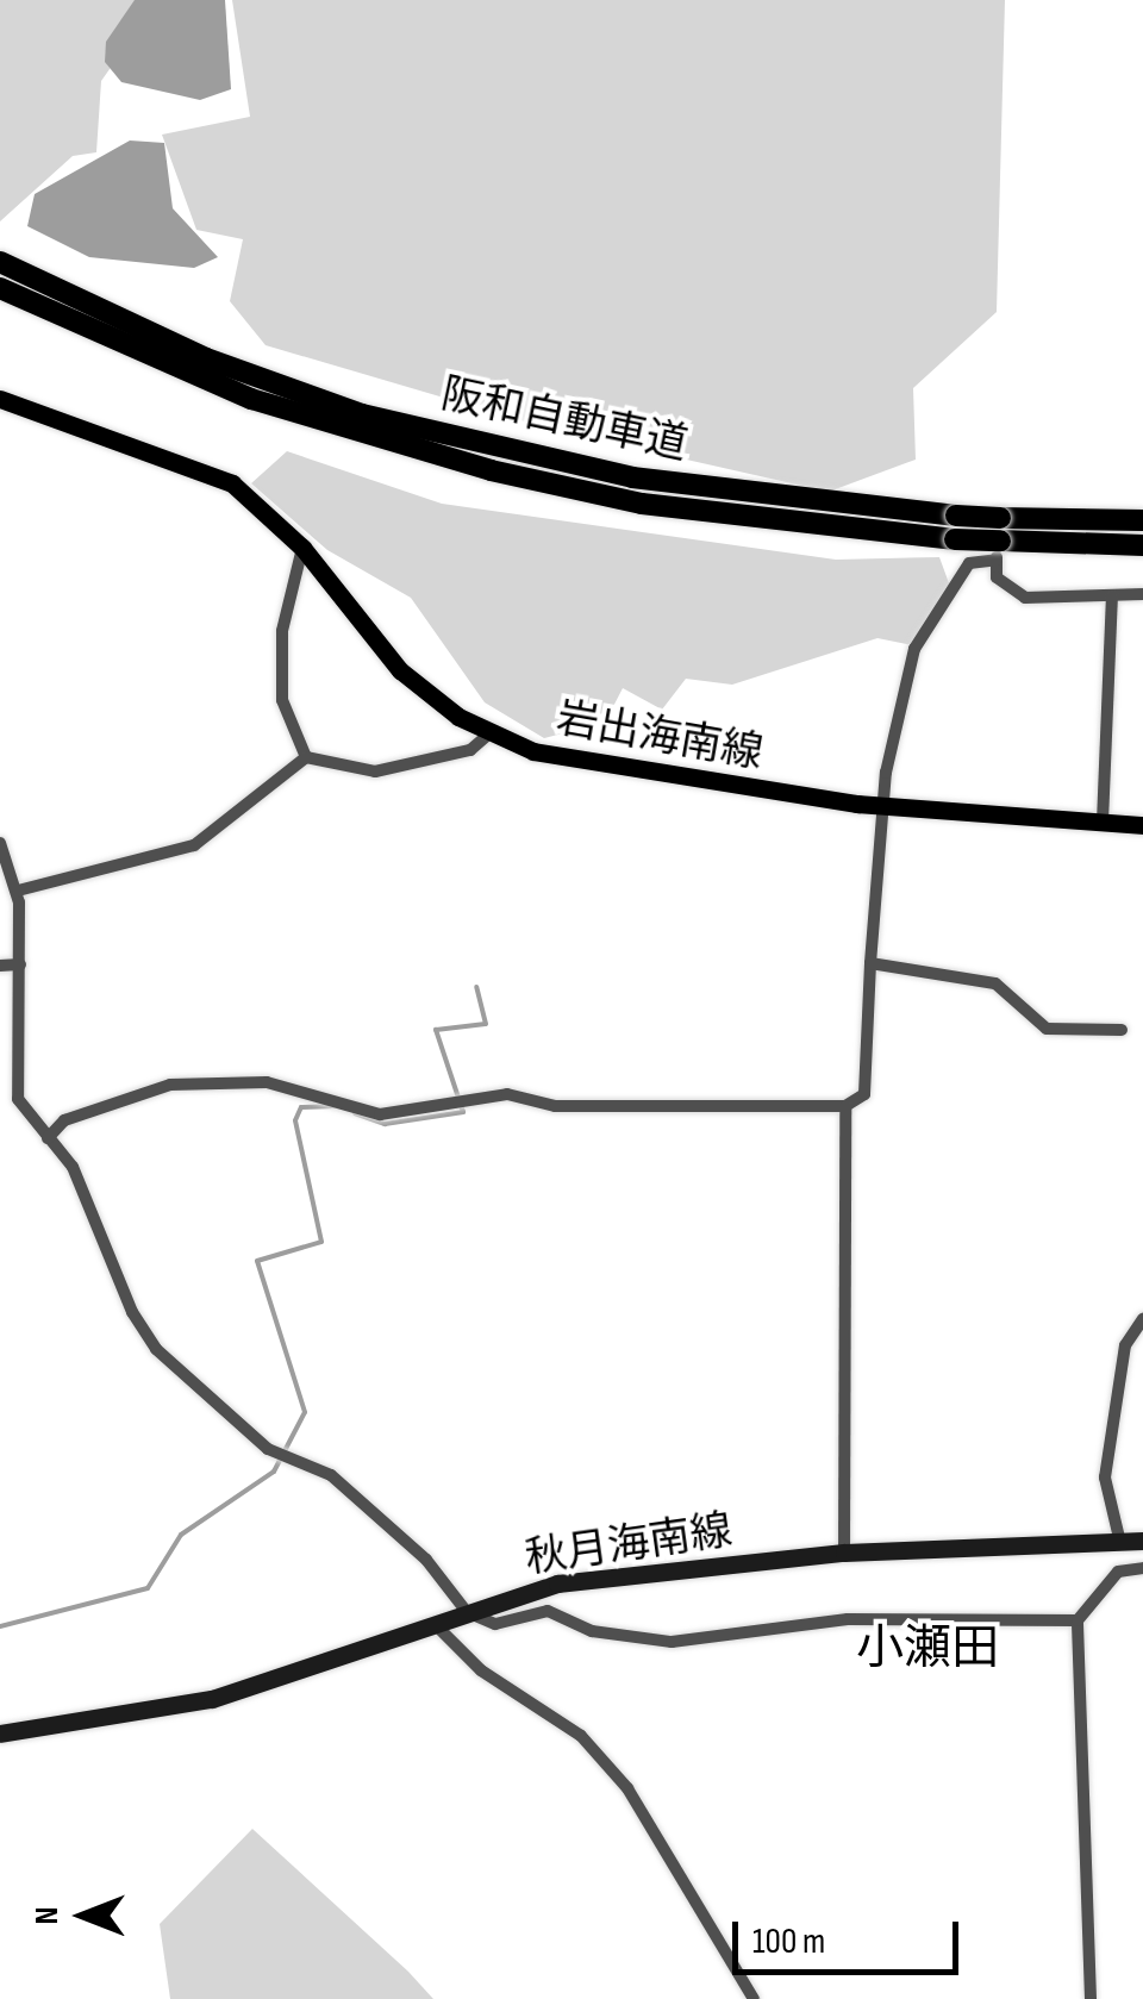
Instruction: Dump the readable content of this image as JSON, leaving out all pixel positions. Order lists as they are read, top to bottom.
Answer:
{
  "streets": {
    "highway": ["阪和自動車道"],
    "main road": ["岩出海南線", "秋月海南線"]
  },
  "districts": ["小瀬田"],
  "scale_bar": "100 m",
  "north": "left"
}
